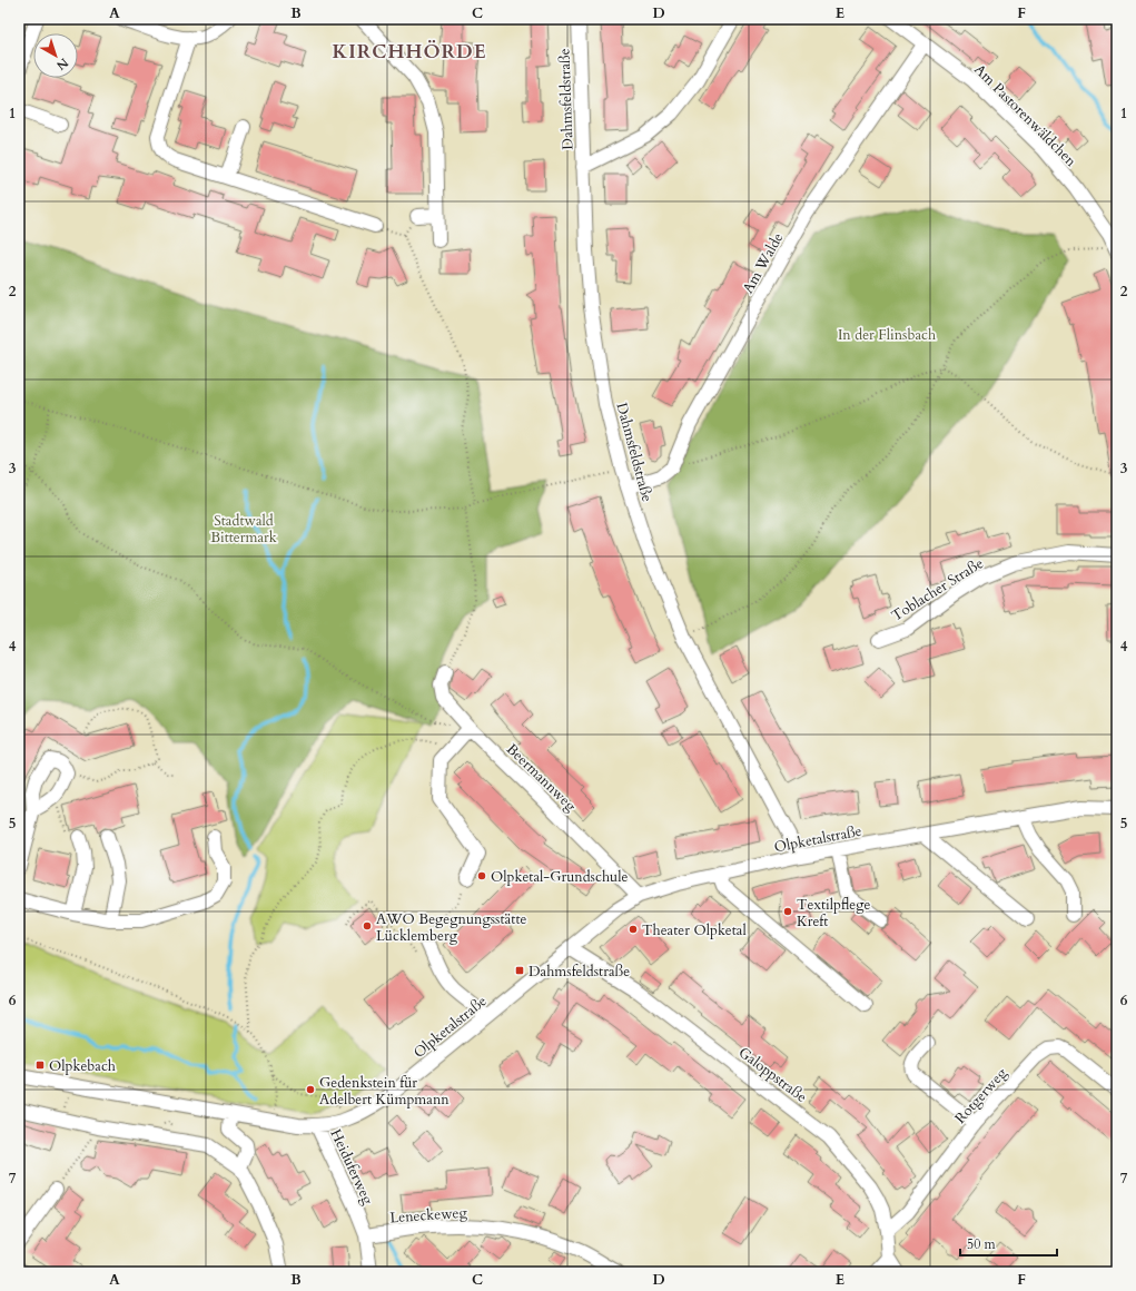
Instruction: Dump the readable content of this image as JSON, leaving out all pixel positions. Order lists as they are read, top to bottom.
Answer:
{
  "streets": {
    "street": [
      "Dahmsfeldstraße",
      "Am Pastorenwäldchen",
      "Am Walde",
      "Toblacher Straße",
      "Beermannweg",
      "Olpketalstraße",
      "Galoppstraße",
      "Rotgerweg",
      "Heiduferweg",
      "Leneckeweg"
    ]
  },
  "crossings": [
    ["Dahmsfeldstraße", "Olpketalstraße"],
    ["Am Pastorenwäldchen", "Am Walde"],
    ["Beermannweg", "Olpketalstraße"],
    ["Olpketalstraße", "Galoppstraße"],
    ["Olpketalstraße", "Heiduferweg"],
    ["Galoppstraße", "Rotgerweg"],
    ["Heiduferweg", "Leneckeweg"]
  ],
  "districts": ["KIRCHHÖRDE"],
  "parks": ["In der Flinsbach", "Stadtwald Bittermark"],
  "places": {
    "other": [
      "Olpketal-Grundschule",
      "Textilpflege Kreft",
      "AWO Begegnungsstätte Lücklemberg",
      "Theater Olpketal",
      "Gedenkstein für Adelbert Kümpmann"
    ],
    "transit": ["Dahmsfeldstraße", "Olpkebach"]
  },
  "scale_bar": "50 m",
  "north": "bottom right",
  "grid": {
    "columns": [
      "A",
      "B",
      "C",
      "D",
      "E",
      "F"
    ],
    "rows": [
      "1",
      "2",
      "3",
      "4",
      "5",
      "6",
      "7"
    ]
  }
}
